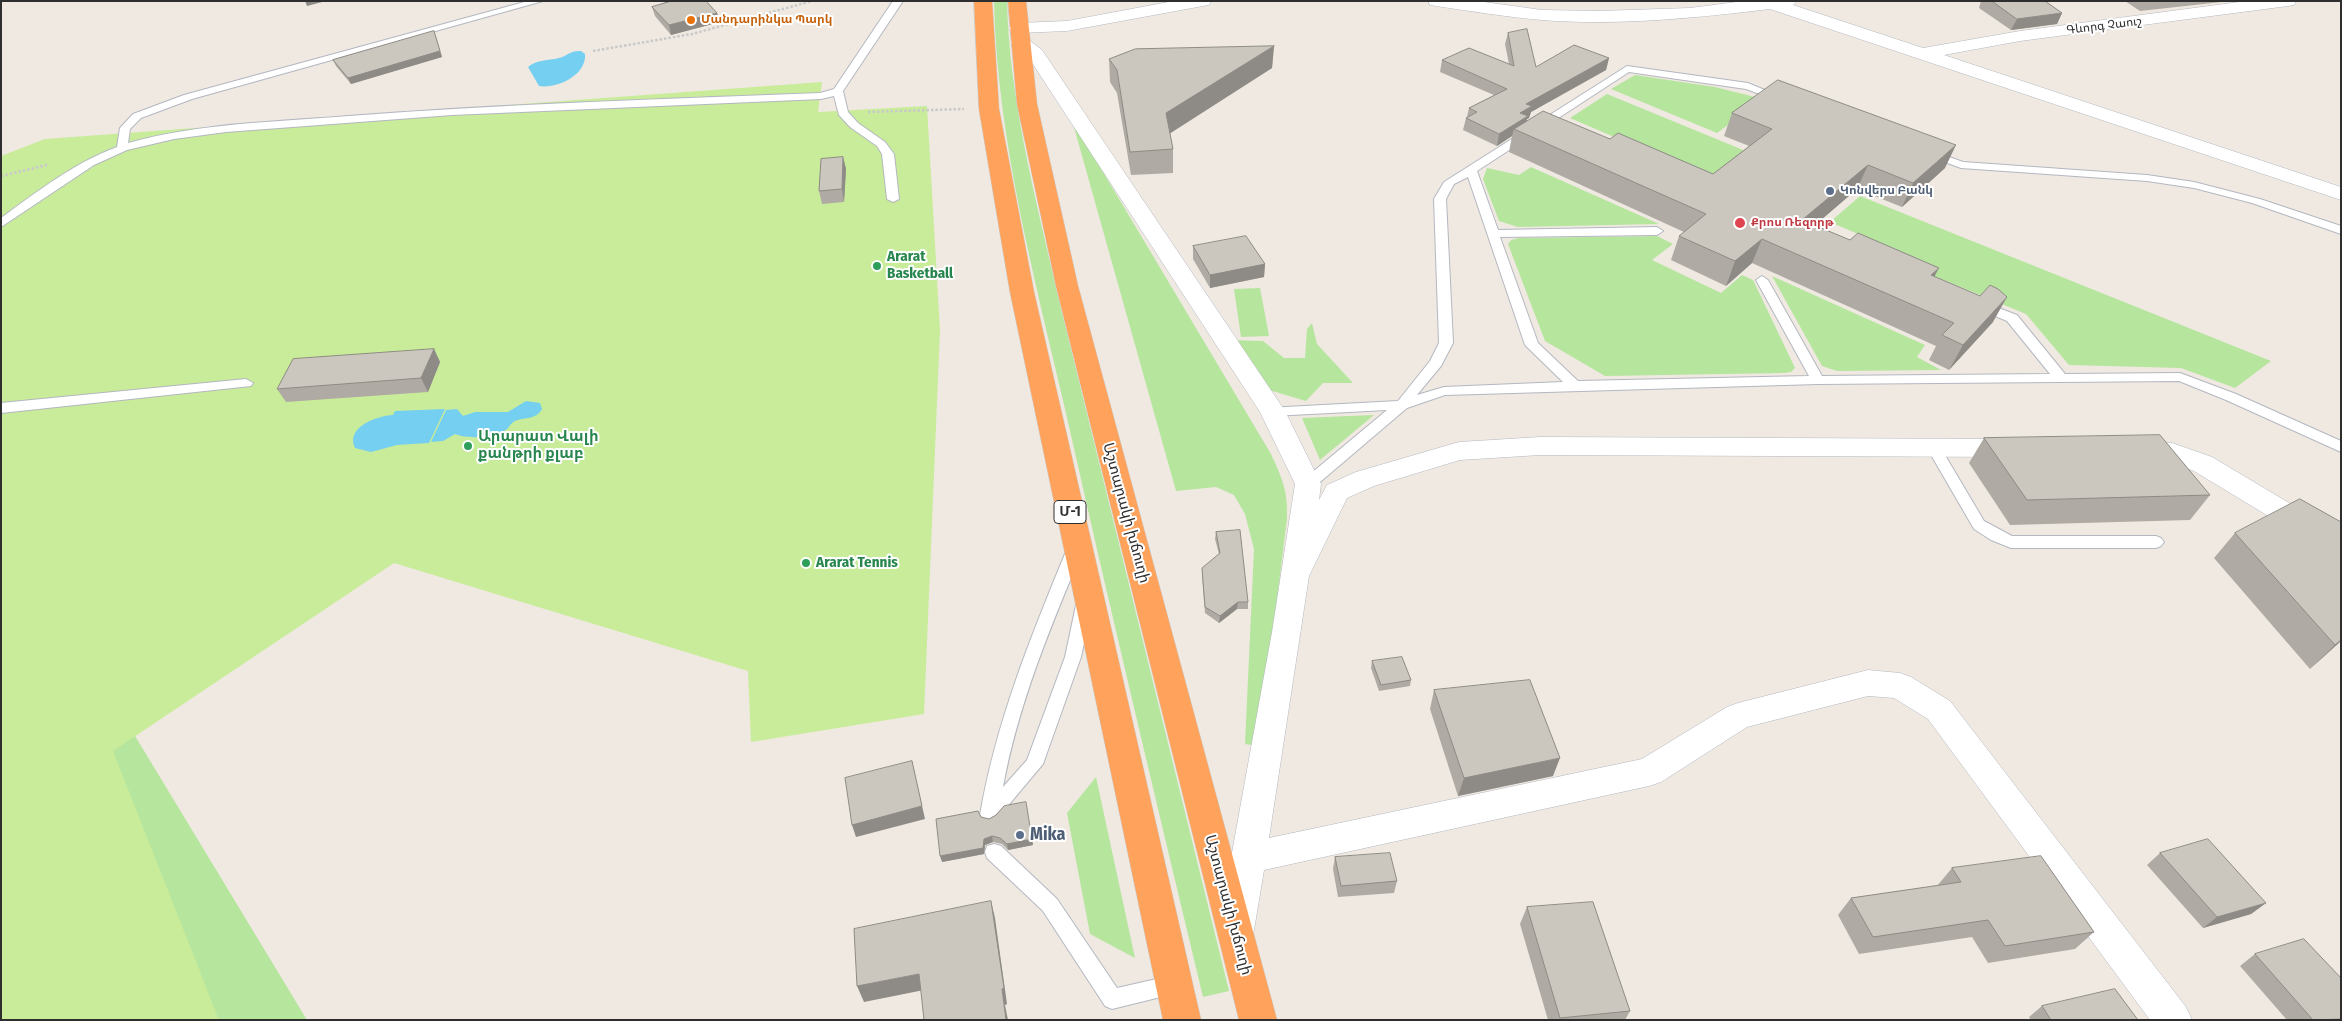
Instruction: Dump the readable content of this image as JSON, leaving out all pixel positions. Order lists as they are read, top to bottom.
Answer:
{
  "streets": {
    "highway": ["Մ-1", "Աշտարակի խճուղի"],
    "street": ["Գևորգ Չաուշ"]
  },
  "places": [
    "Մանդարինկա Պարկ",
    "Կոնվերս Բանկ",
    "Քրոս Ռեզորթ",
    "Ararat Basketball",
    "Արարատ Վալի քանթրի քլաբ",
    "Ararat Tennis",
    "Mika"
  ]
}
